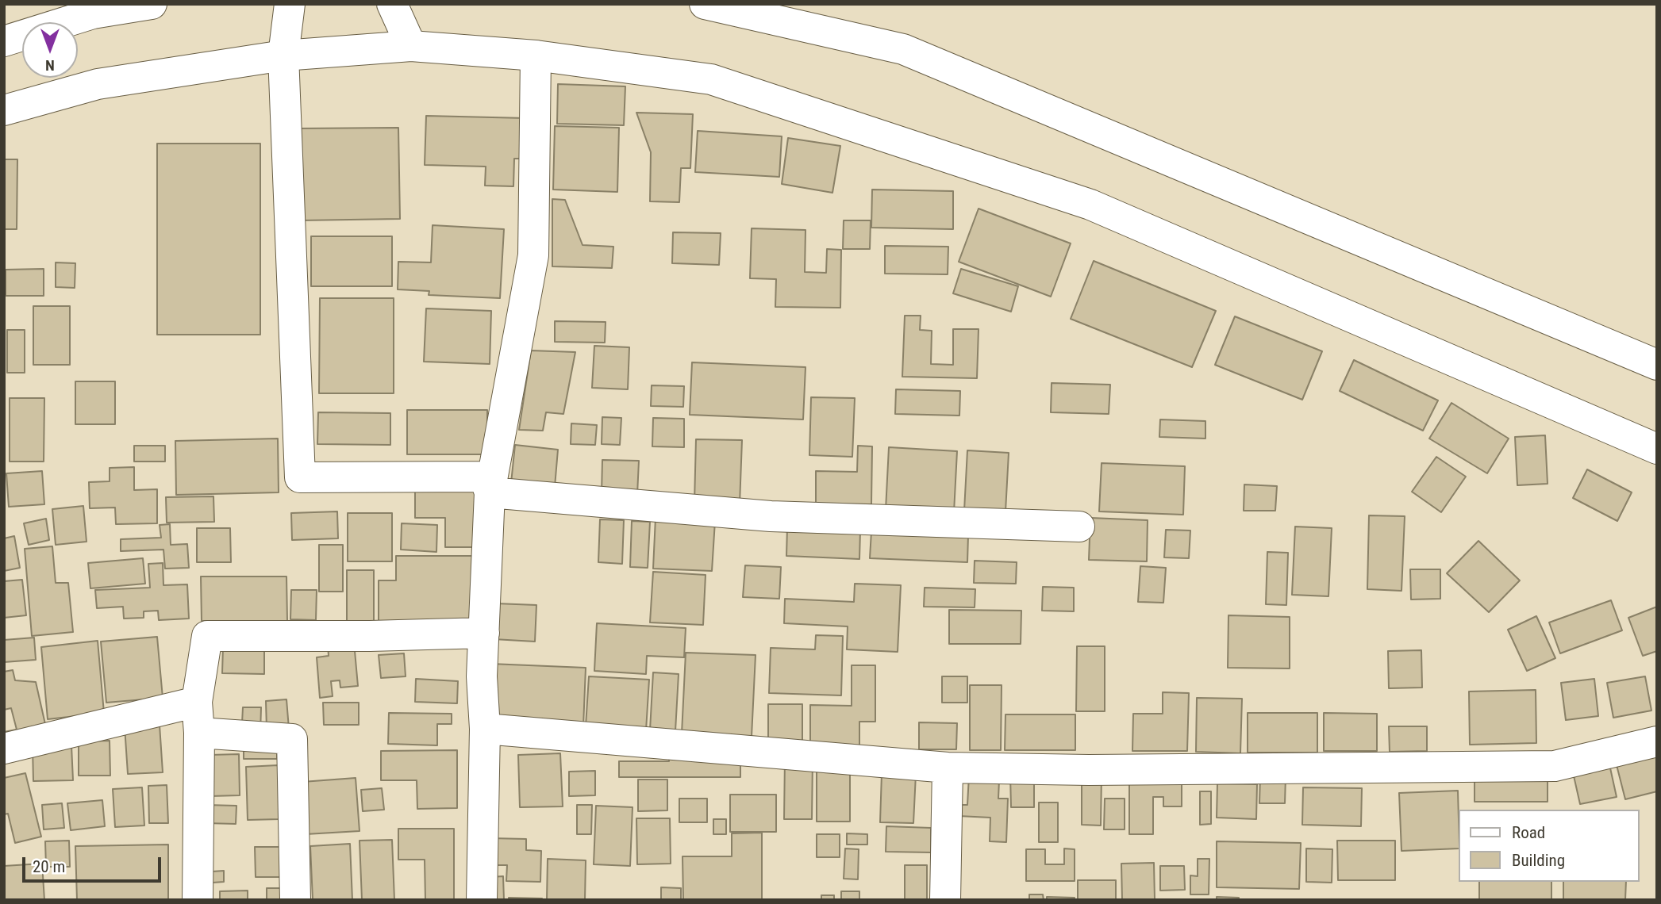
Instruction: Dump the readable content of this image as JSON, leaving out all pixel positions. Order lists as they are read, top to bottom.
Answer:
{
  "legend": ["Road", "Building"],
  "scale_bar": "20 m",
  "north": "bottom"
}
